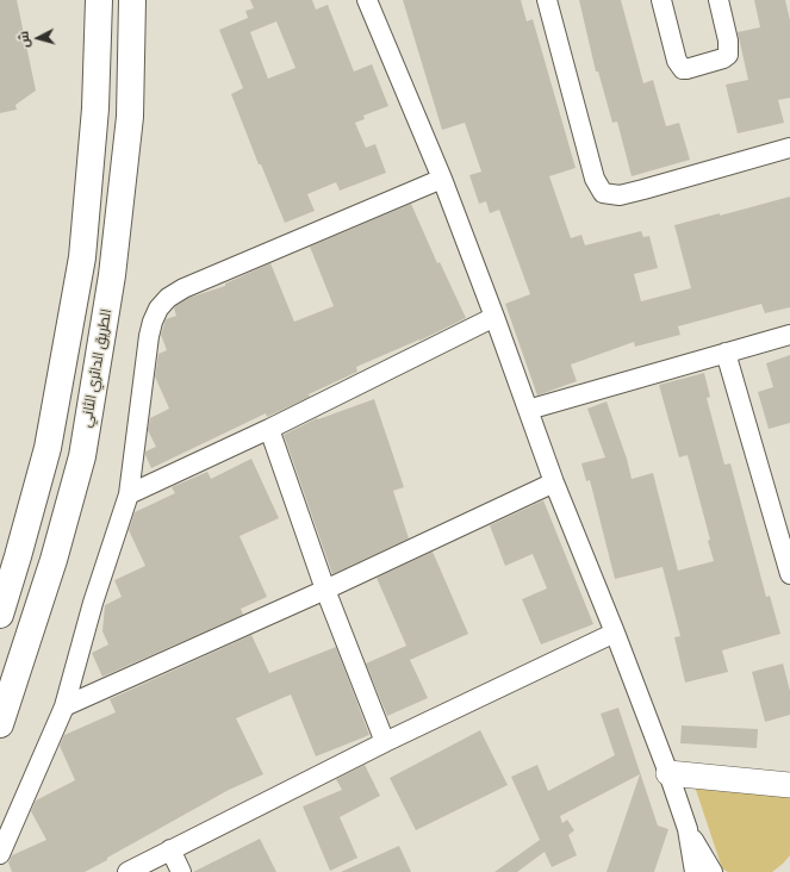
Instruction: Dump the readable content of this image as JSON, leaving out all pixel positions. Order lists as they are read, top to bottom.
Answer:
{
  "streets": {
    "highway": ["الطريق الدائري الثاني"]
  },
  "north": "left"
}
